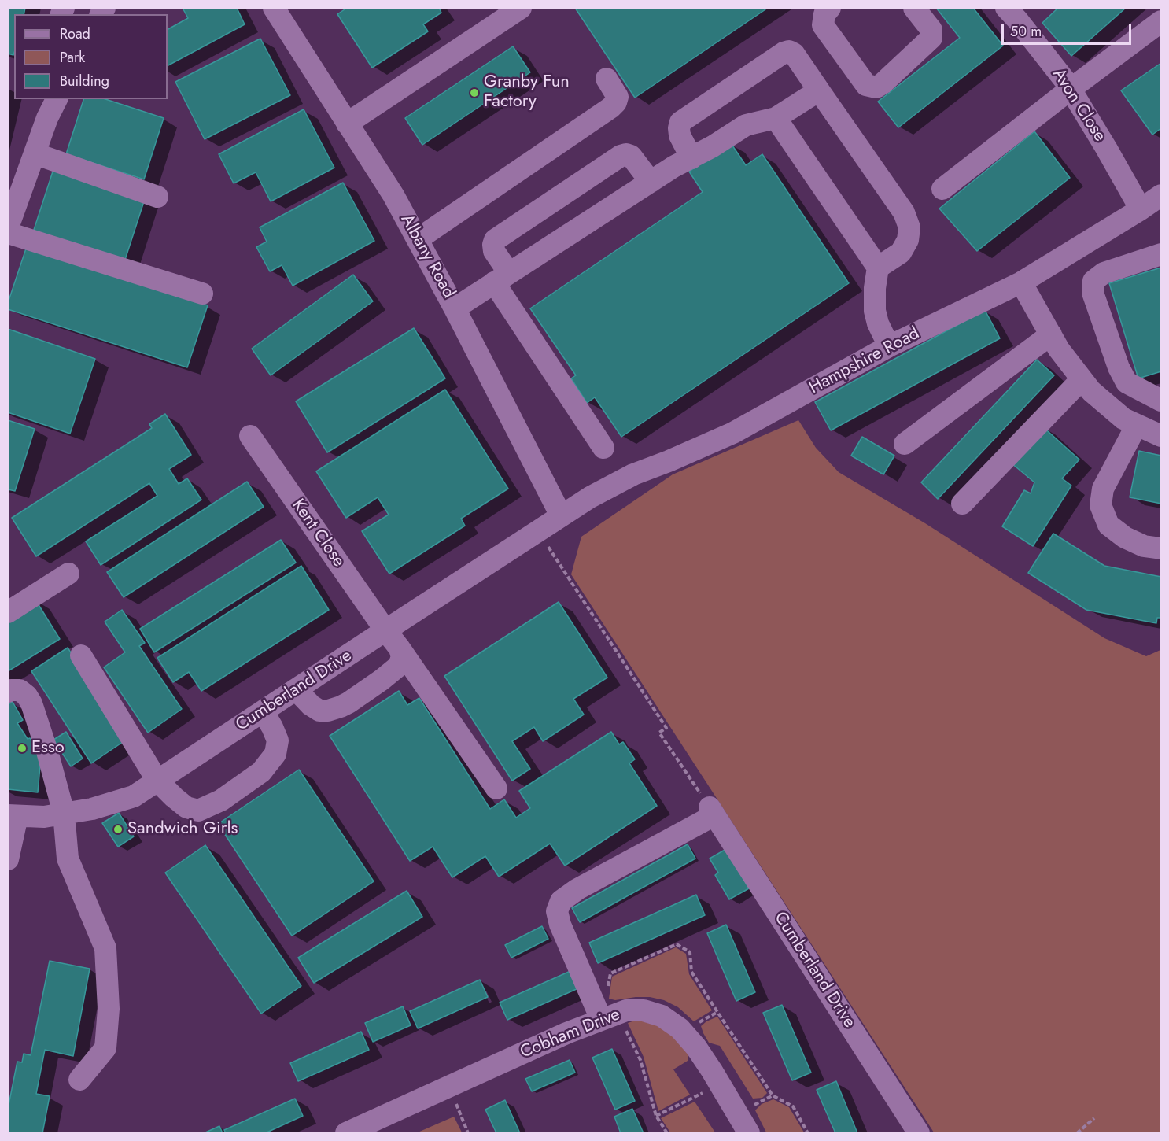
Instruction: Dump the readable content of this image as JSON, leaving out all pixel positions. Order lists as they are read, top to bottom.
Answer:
{
  "streets": {
    "street": [
      "Avon Close",
      "Albany Road",
      "Hampshire Road",
      "Kent Close",
      "Cumberland Drive",
      "Cobham Drive"
    ]
  },
  "crossings": [
    ["Avon Close", "Hampshire Road"],
    ["Albany Road", "Hampshire Road"],
    ["Albany Road", "Cumberland Drive"],
    ["Hampshire Road", "Cumberland Drive"],
    ["Kent Close", "Cumberland Drive"]
  ],
  "places": ["Granby Fun Factory", "Esso", "Sandwich Girls"],
  "legend": ["Road", "Park", "Building"],
  "scale_bar": "50 m"
}
